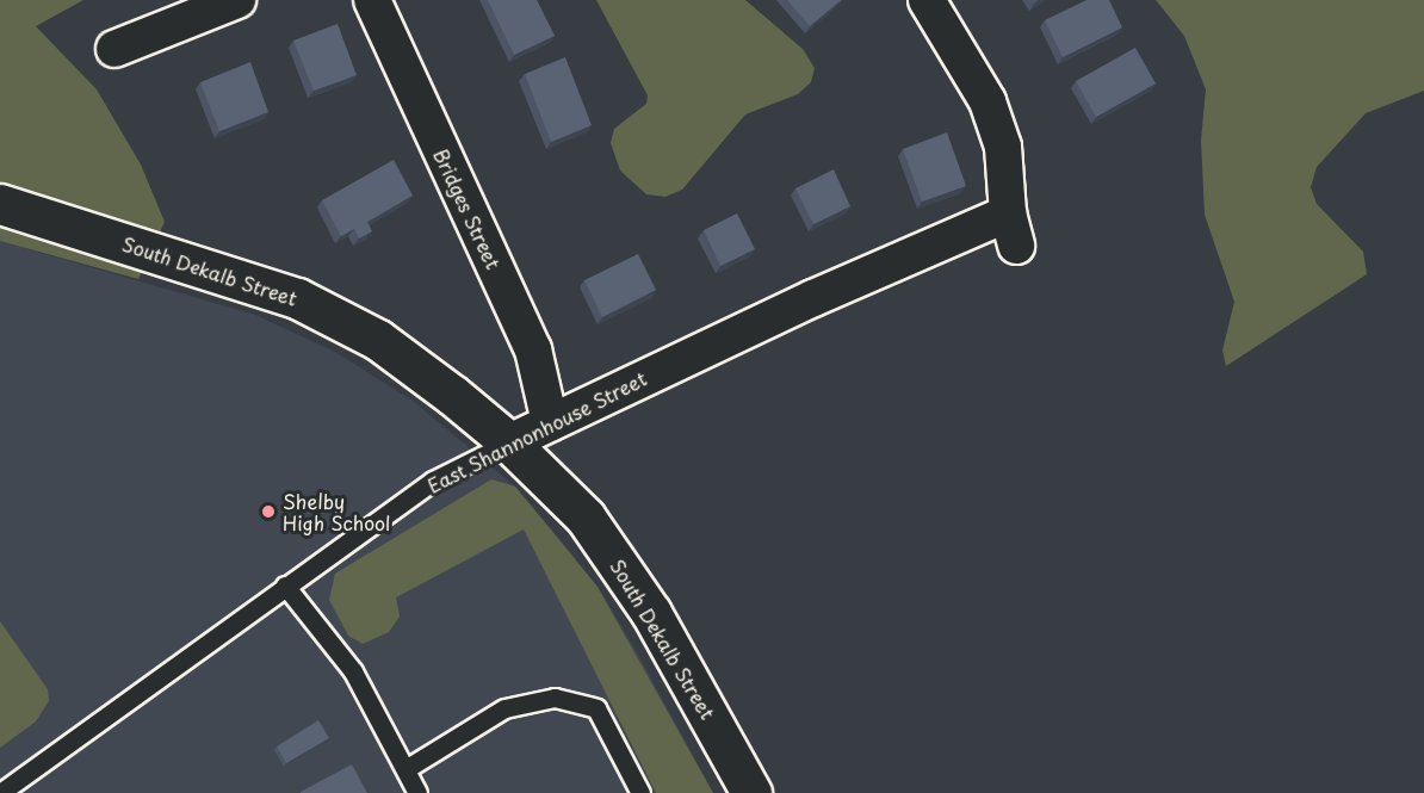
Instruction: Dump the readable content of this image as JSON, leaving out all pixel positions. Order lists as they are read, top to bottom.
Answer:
{
  "streets": {
    "main road": ["South Dekalb Street"],
    "street": ["Bridges Street", "East Shannonhouse Street"]
  },
  "crossings": [
    ["Bridges Street", "East Shannonhouse Street"],
    ["South Dekalb Street", "East Shannonhouse Street"]
  ],
  "places": ["Shelby High School"]
}
